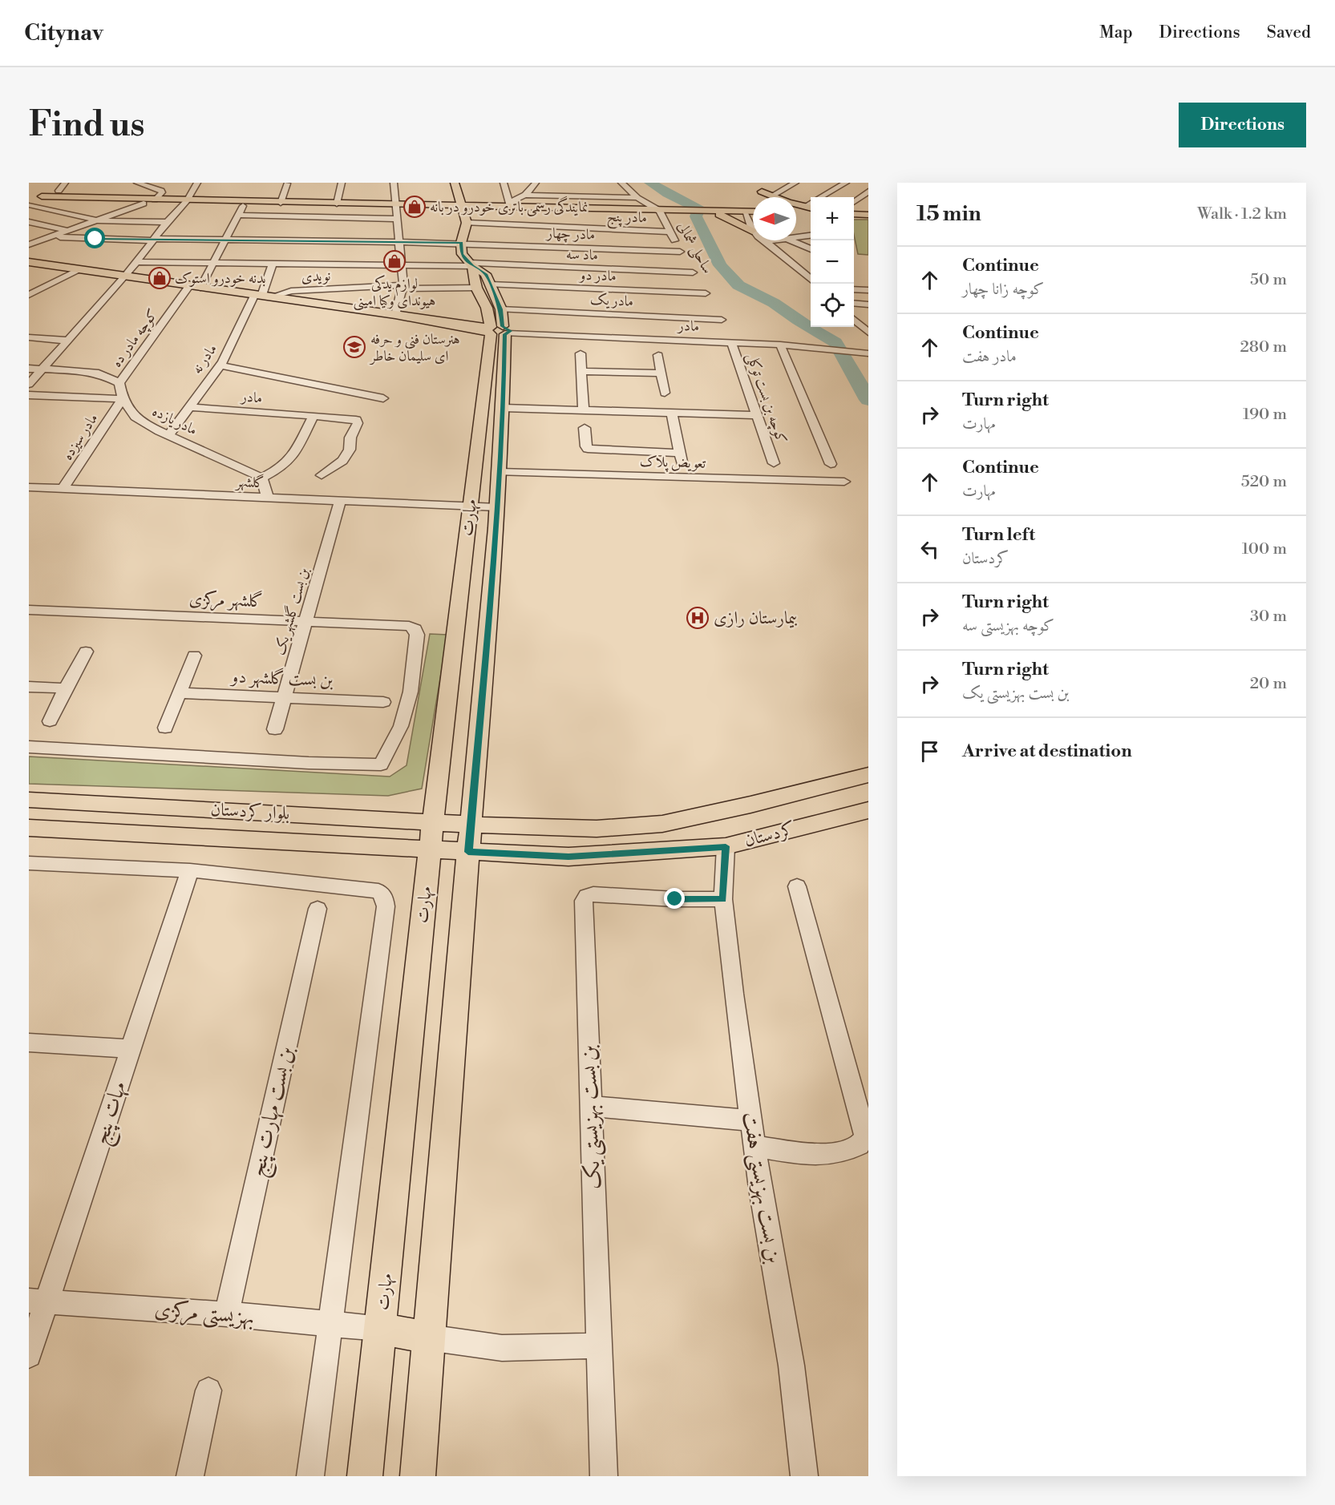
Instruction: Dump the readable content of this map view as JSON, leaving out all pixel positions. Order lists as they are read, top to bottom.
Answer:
{
  "streets": {
    "main road": ["مهارت", "بلوار کردستان", "کردستان"],
    "street": [
      "مادر پنج",
      "مادر چهار",
      "ساحلی شمالی",
      "ماد سه",
      "مادر دو",
      "نویدی",
      "مادر یک",
      "مادر",
      "کوچه مادر ده",
      "مادر نه",
      "کوچه بن بست توکلی",
      "مادر یازده",
      "مادر سیزده",
      "تعویض پلاک",
      "گلشهر",
      "گلشهر مرکزی",
      "بن بست گلشهر یک",
      "بن بست گلشهر دو",
      "بن بست مهارت پنج",
      "مهات پنج",
      "بن بست بهزیستی یک",
      "بن بست بهزیستی هفت",
      "بهزیستی مرکزی"
    ]
  },
  "crossings": [
    ["مادر پنج", "ساحلی شمالی"],
    ["مادر چهار", "ساحلی شمالی"],
    ["مادر چهار", "مهارت"],
    ["ساحلی شمالی", "ماد سه"],
    ["ساحلی شمالی", "مادر دو"],
    ["ماد سه", "مادر دو"],
    ["ماد سه", "مادر یک"],
    ["ماد سه", "مادر نه"],
    ["ماد سه", "مهارت"],
    ["مادر دو", "مادر یک"],
    ["مادر دو", "مهارت"],
    ["نویدی", "مادر نه"],
    ["نویدی", "مهارت"],
    ["مادر یک", "مادر"],
    ["مادر یک", "کوچه بن بست توکلی"],
    ["مادر یک", "مهارت"],
    ["مادر", "مادر نه"],
    ["مادر", "کوچه بن بست توکلی"],
    ["مادر", "مهارت"],
    ["کوچه مادر ده", "مادر یازده"],
    ["مادر نه", "مادر یازده"],
    ["مادر یازده", "مادر سیزده"],
    ["مادر سیزده", "گلشهر"],
    ["تعویض پلاک", "مهارت"],
    ["گلشهر", "مهارت"],
    ["گلشهر", "بن بست گلشهر یک"],
    ["مهارت", "بلوار کردستان"],
    ["مهارت", "کردستان"],
    ["مهارت", "بهزیستی مرکزی"],
    ["گلشهر مرکزی", "بن بست گلشهر یک"],
    ["بن بست گلشهر یک", "بن بست گلشهر دو"],
    ["بلوار کردستان", "کردستان"],
    ["کردستان", "بن بست بهزیستی هفت"],
    ["بن بست مهارت پنج", "بهزیستی مرکزی"],
    ["مهات پنج", "بهزیستی مرکزی"],
    ["بن بست بهزیستی یک", "بن بست بهزیستی هفت"]
  ],
  "places": {
    "shop": ["نمایندگی رسمی باتری خودرو در بانه", "لوازم یدکى هیونداى وکیا امینى", "بدنه خودرو استوک"],
    "school or university": ["هنرستان فنی و حرفه ای سلیمان خاطر"],
    "hospital": ["بیمارستان رازی"]
  },
  "north": "left",
  "page": {
    "header": "Citynav",
    "nav": ["Map", "Directions", "Saved"],
    "buttons": "Directions",
    "title": "Find us",
    "heading": ["15 min", "Walk · 1.2 km"],
    "map_buttons": ["+", "−"],
    "list": [
      ["Continue", "کوچه زانا چهار", "50 m"],
      ["Continue", "مادر هفت", "280 m"],
      ["Turn right", "مهارت", "190 m"],
      ["Continue", "مهارت", "520 m"],
      ["Turn left", "کردستان", "100 m"],
      ["Turn right", "کوچه بهزیستی سه", "30 m"],
      ["Turn right", "بن بست بهزیستی یک", "20 m"],
      "Arrive at destination"
    ]
  }
}
